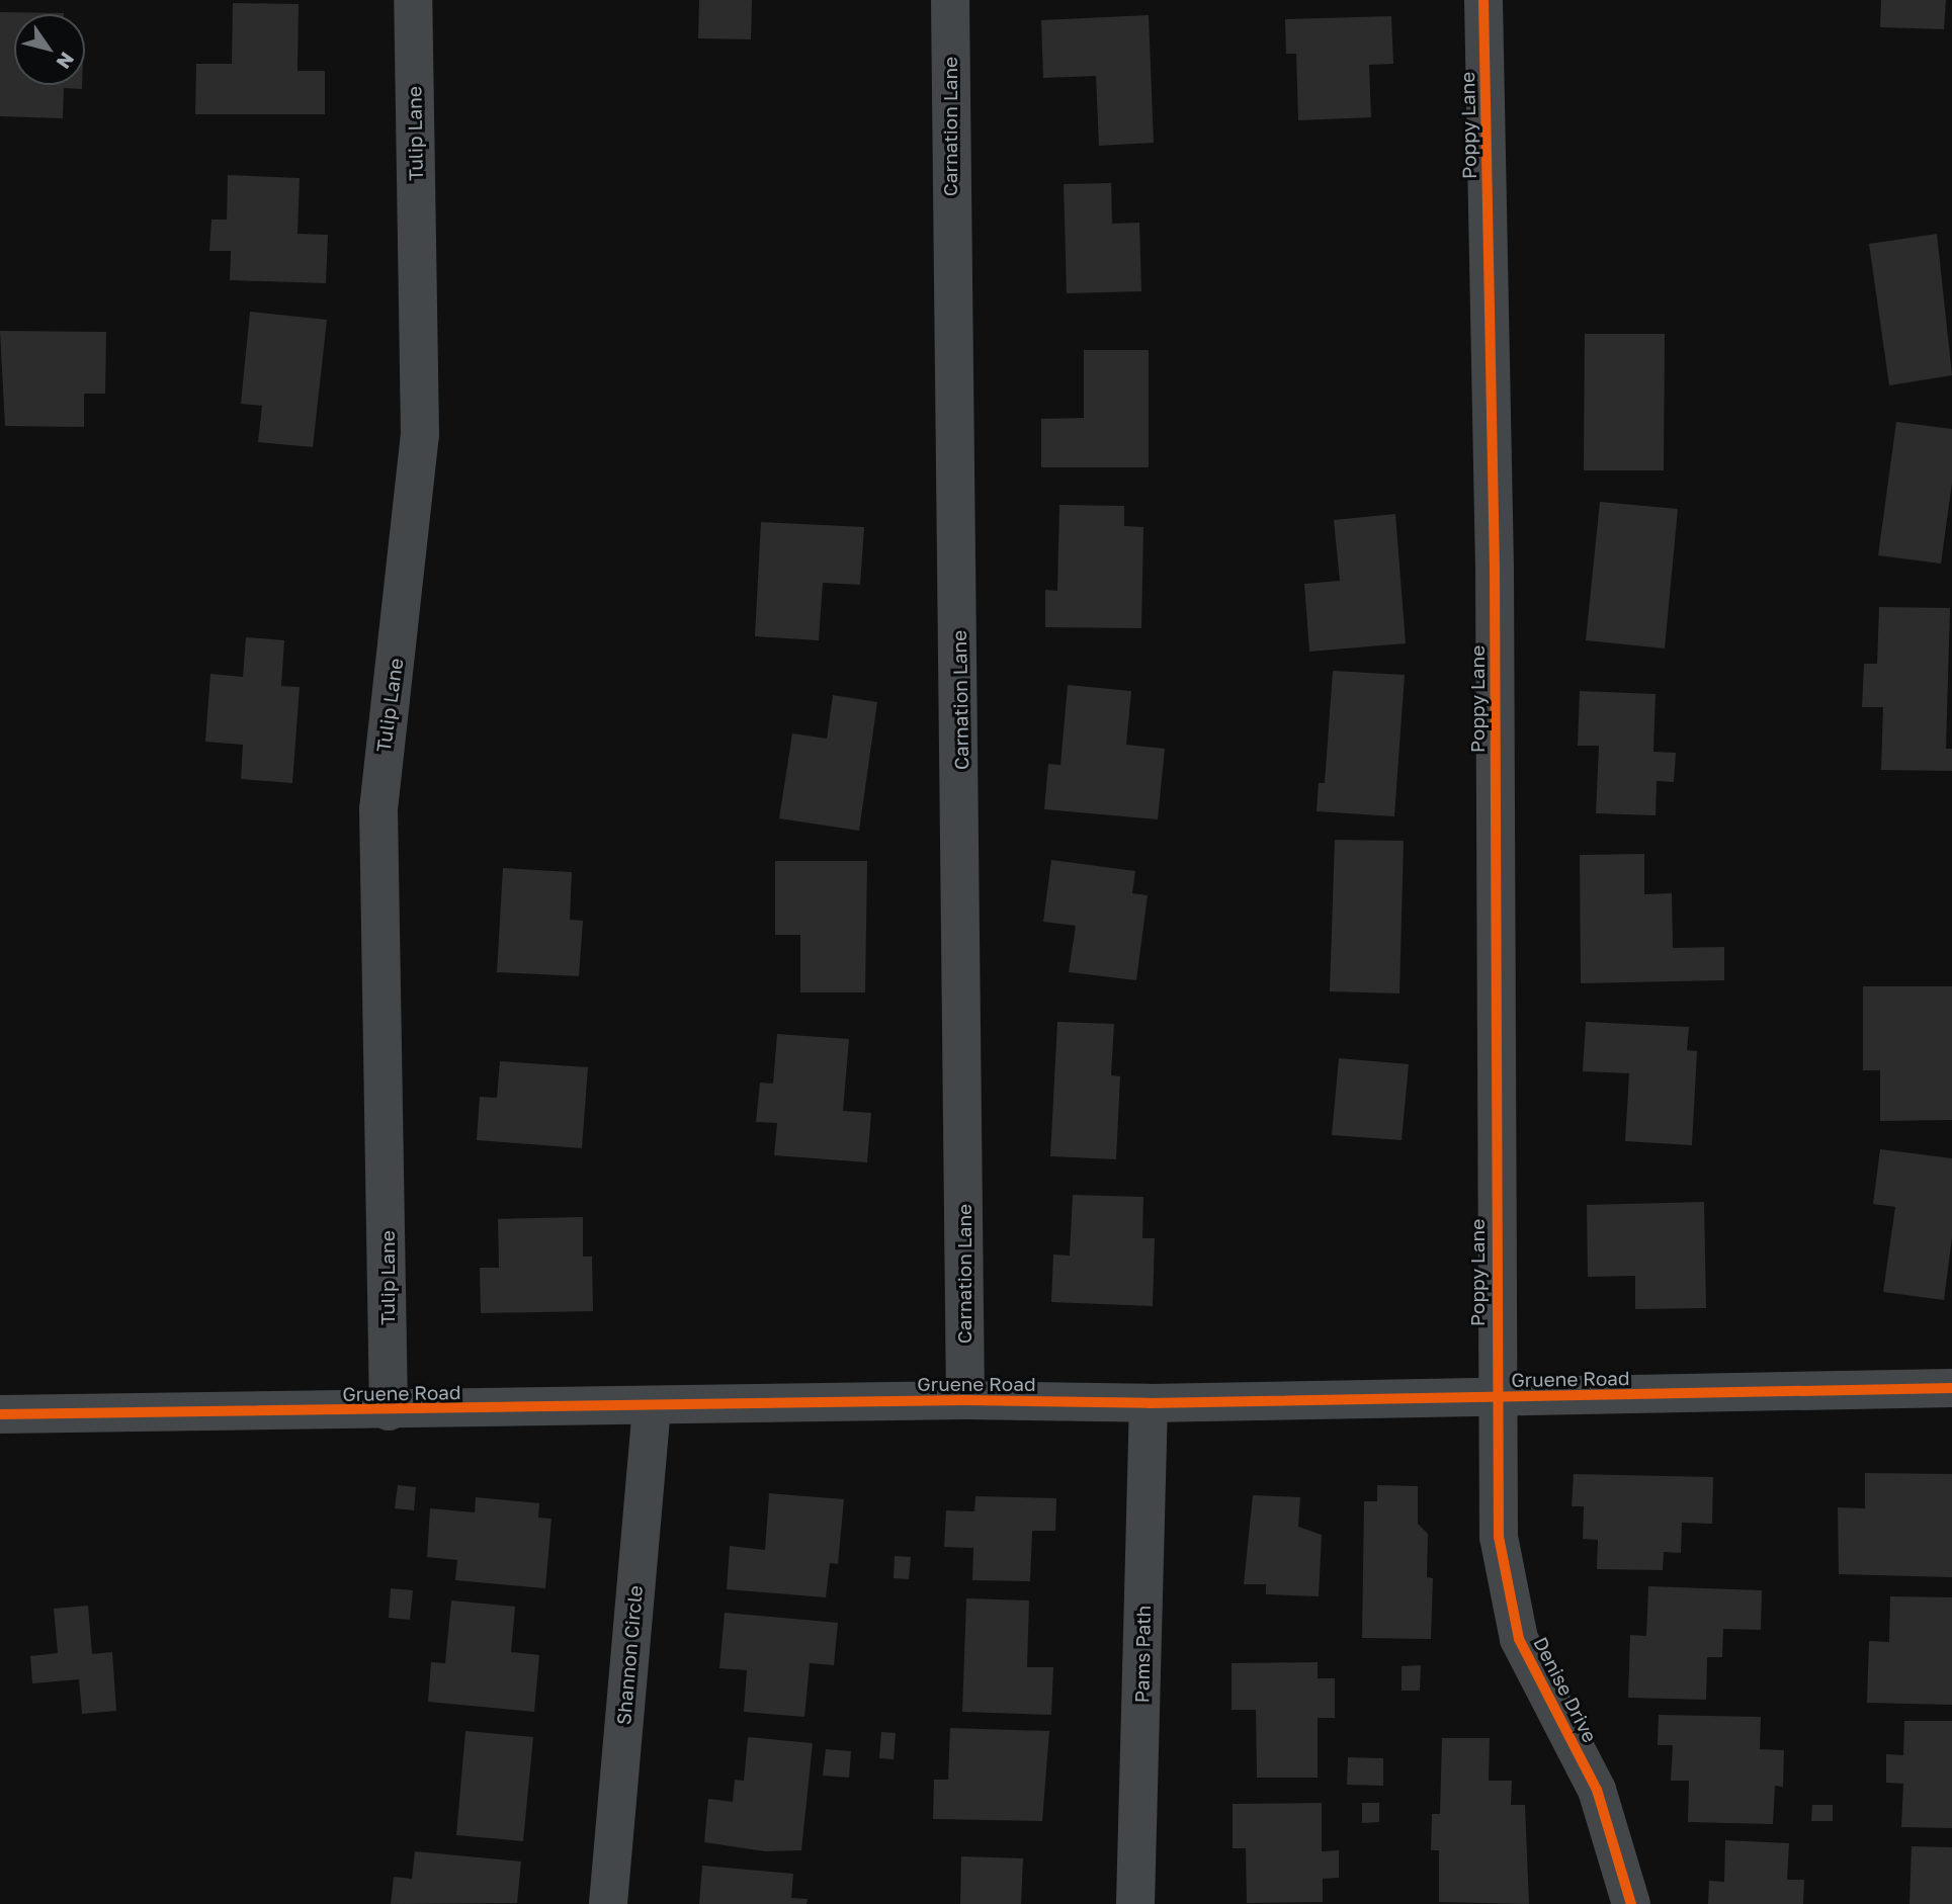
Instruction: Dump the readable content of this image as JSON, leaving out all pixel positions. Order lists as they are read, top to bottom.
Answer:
{
  "streets": {
    "street": [
      "Poppy Lane",
      "Carnation Lane",
      "Tulip Lane",
      "Gruene Road",
      "Pams Path",
      "Shannon Circle",
      "Denise Drive"
    ]
  },
  "crossings": [
    ["Poppy Lane", "Gruene Road"],
    ["Poppy Lane", "Denise Drive"],
    ["Carnation Lane", "Gruene Road"],
    ["Tulip Lane", "Gruene Road"],
    ["Gruene Road", "Pams Path"],
    ["Gruene Road", "Shannon Circle"],
    ["Gruene Road", "Denise Drive"]
  ],
  "north": "bottom right"
}
